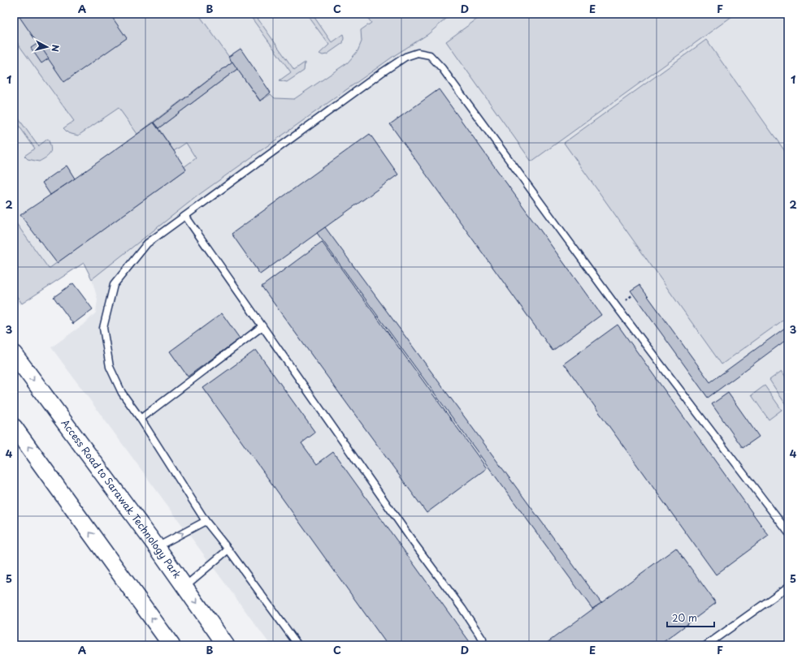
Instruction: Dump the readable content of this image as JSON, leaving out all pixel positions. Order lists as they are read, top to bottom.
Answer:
{
  "streets": {
    "street": ["Access Road to Sarawak Technology Park"]
  },
  "scale_bar": "20 m",
  "north": "right",
  "grid": {
    "columns": [
      "A",
      "B",
      "C",
      "D",
      "E",
      "F"
    ],
    "rows": [
      "1",
      "2",
      "3",
      "4",
      "5"
    ]
  }
}
